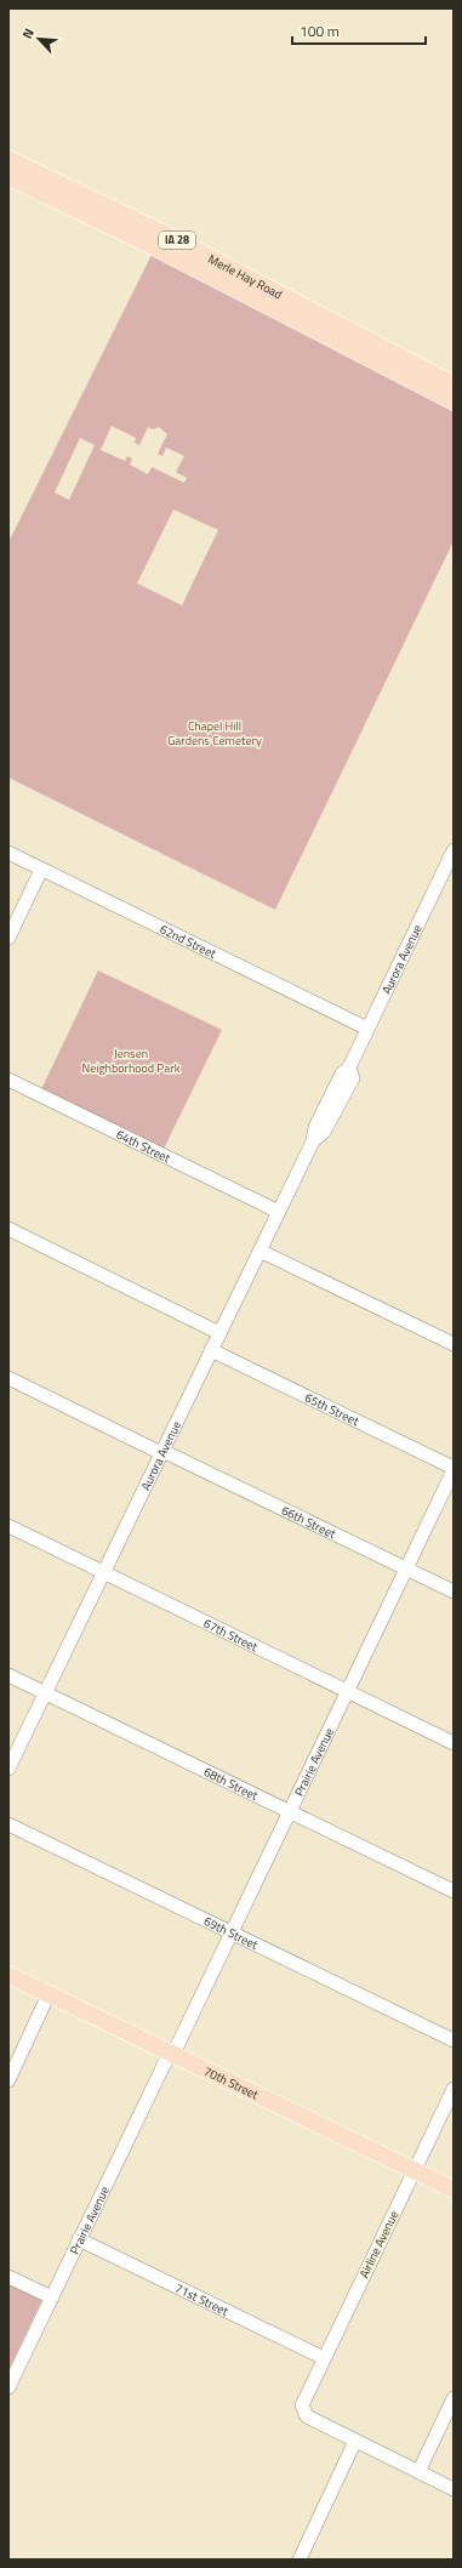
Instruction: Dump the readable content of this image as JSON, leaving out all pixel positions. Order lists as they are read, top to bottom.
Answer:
{
  "streets": {
    "main road": ["IA 28", "Merle Hay Road", "70th Street"],
    "street": [
      "62nd Street",
      "Aurora Avenue",
      "64th Street",
      "65th Street",
      "66th Street",
      "67th Street",
      "Prairie Avenue",
      "68th Street",
      "69th Street",
      "Airline Avenue",
      "71st Street"
    ]
  },
  "crossings": [
    ["62nd Street", "Aurora Avenue"],
    ["Aurora Avenue", "64th Street"],
    ["Aurora Avenue", "65th Street"],
    ["Aurora Avenue", "66th Street"],
    ["Aurora Avenue", "67th Street"],
    ["Aurora Avenue", "68th Street"],
    ["65th Street", "Prairie Avenue"],
    ["66th Street", "Prairie Avenue"],
    ["67th Street", "Prairie Avenue"],
    ["Prairie Avenue", "68th Street"],
    ["Prairie Avenue", "69th Street"],
    ["Prairie Avenue", "70th Street"],
    ["Prairie Avenue", "71st Street"],
    ["70th Street", "Airline Avenue"],
    ["Airline Avenue", "71st Street"]
  ],
  "parks": ["Chapel Hill Gardens Cemetery", "Jensen Neighborhood Park"],
  "scale_bar": "100 m",
  "north": "top left"
}
